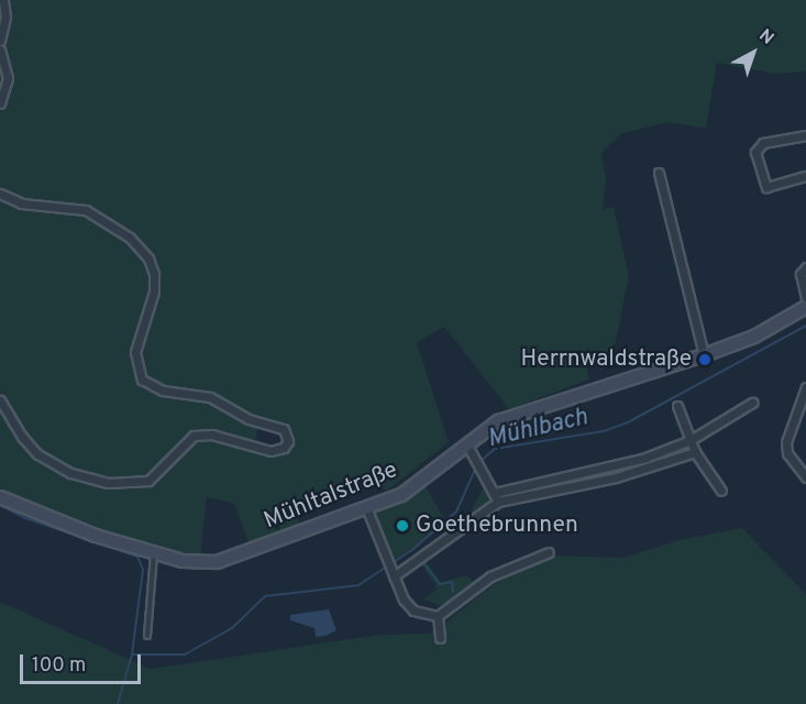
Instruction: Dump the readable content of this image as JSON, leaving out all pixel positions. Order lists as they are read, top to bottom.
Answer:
{
  "streets": {
    "main road": ["Mühltalstraße"]
  },
  "water": ["Mühlbach"],
  "places": ["Herrnwaldstraße", "Goethebrunnen"],
  "scale_bar": "100 m",
  "north": "top right"
}
